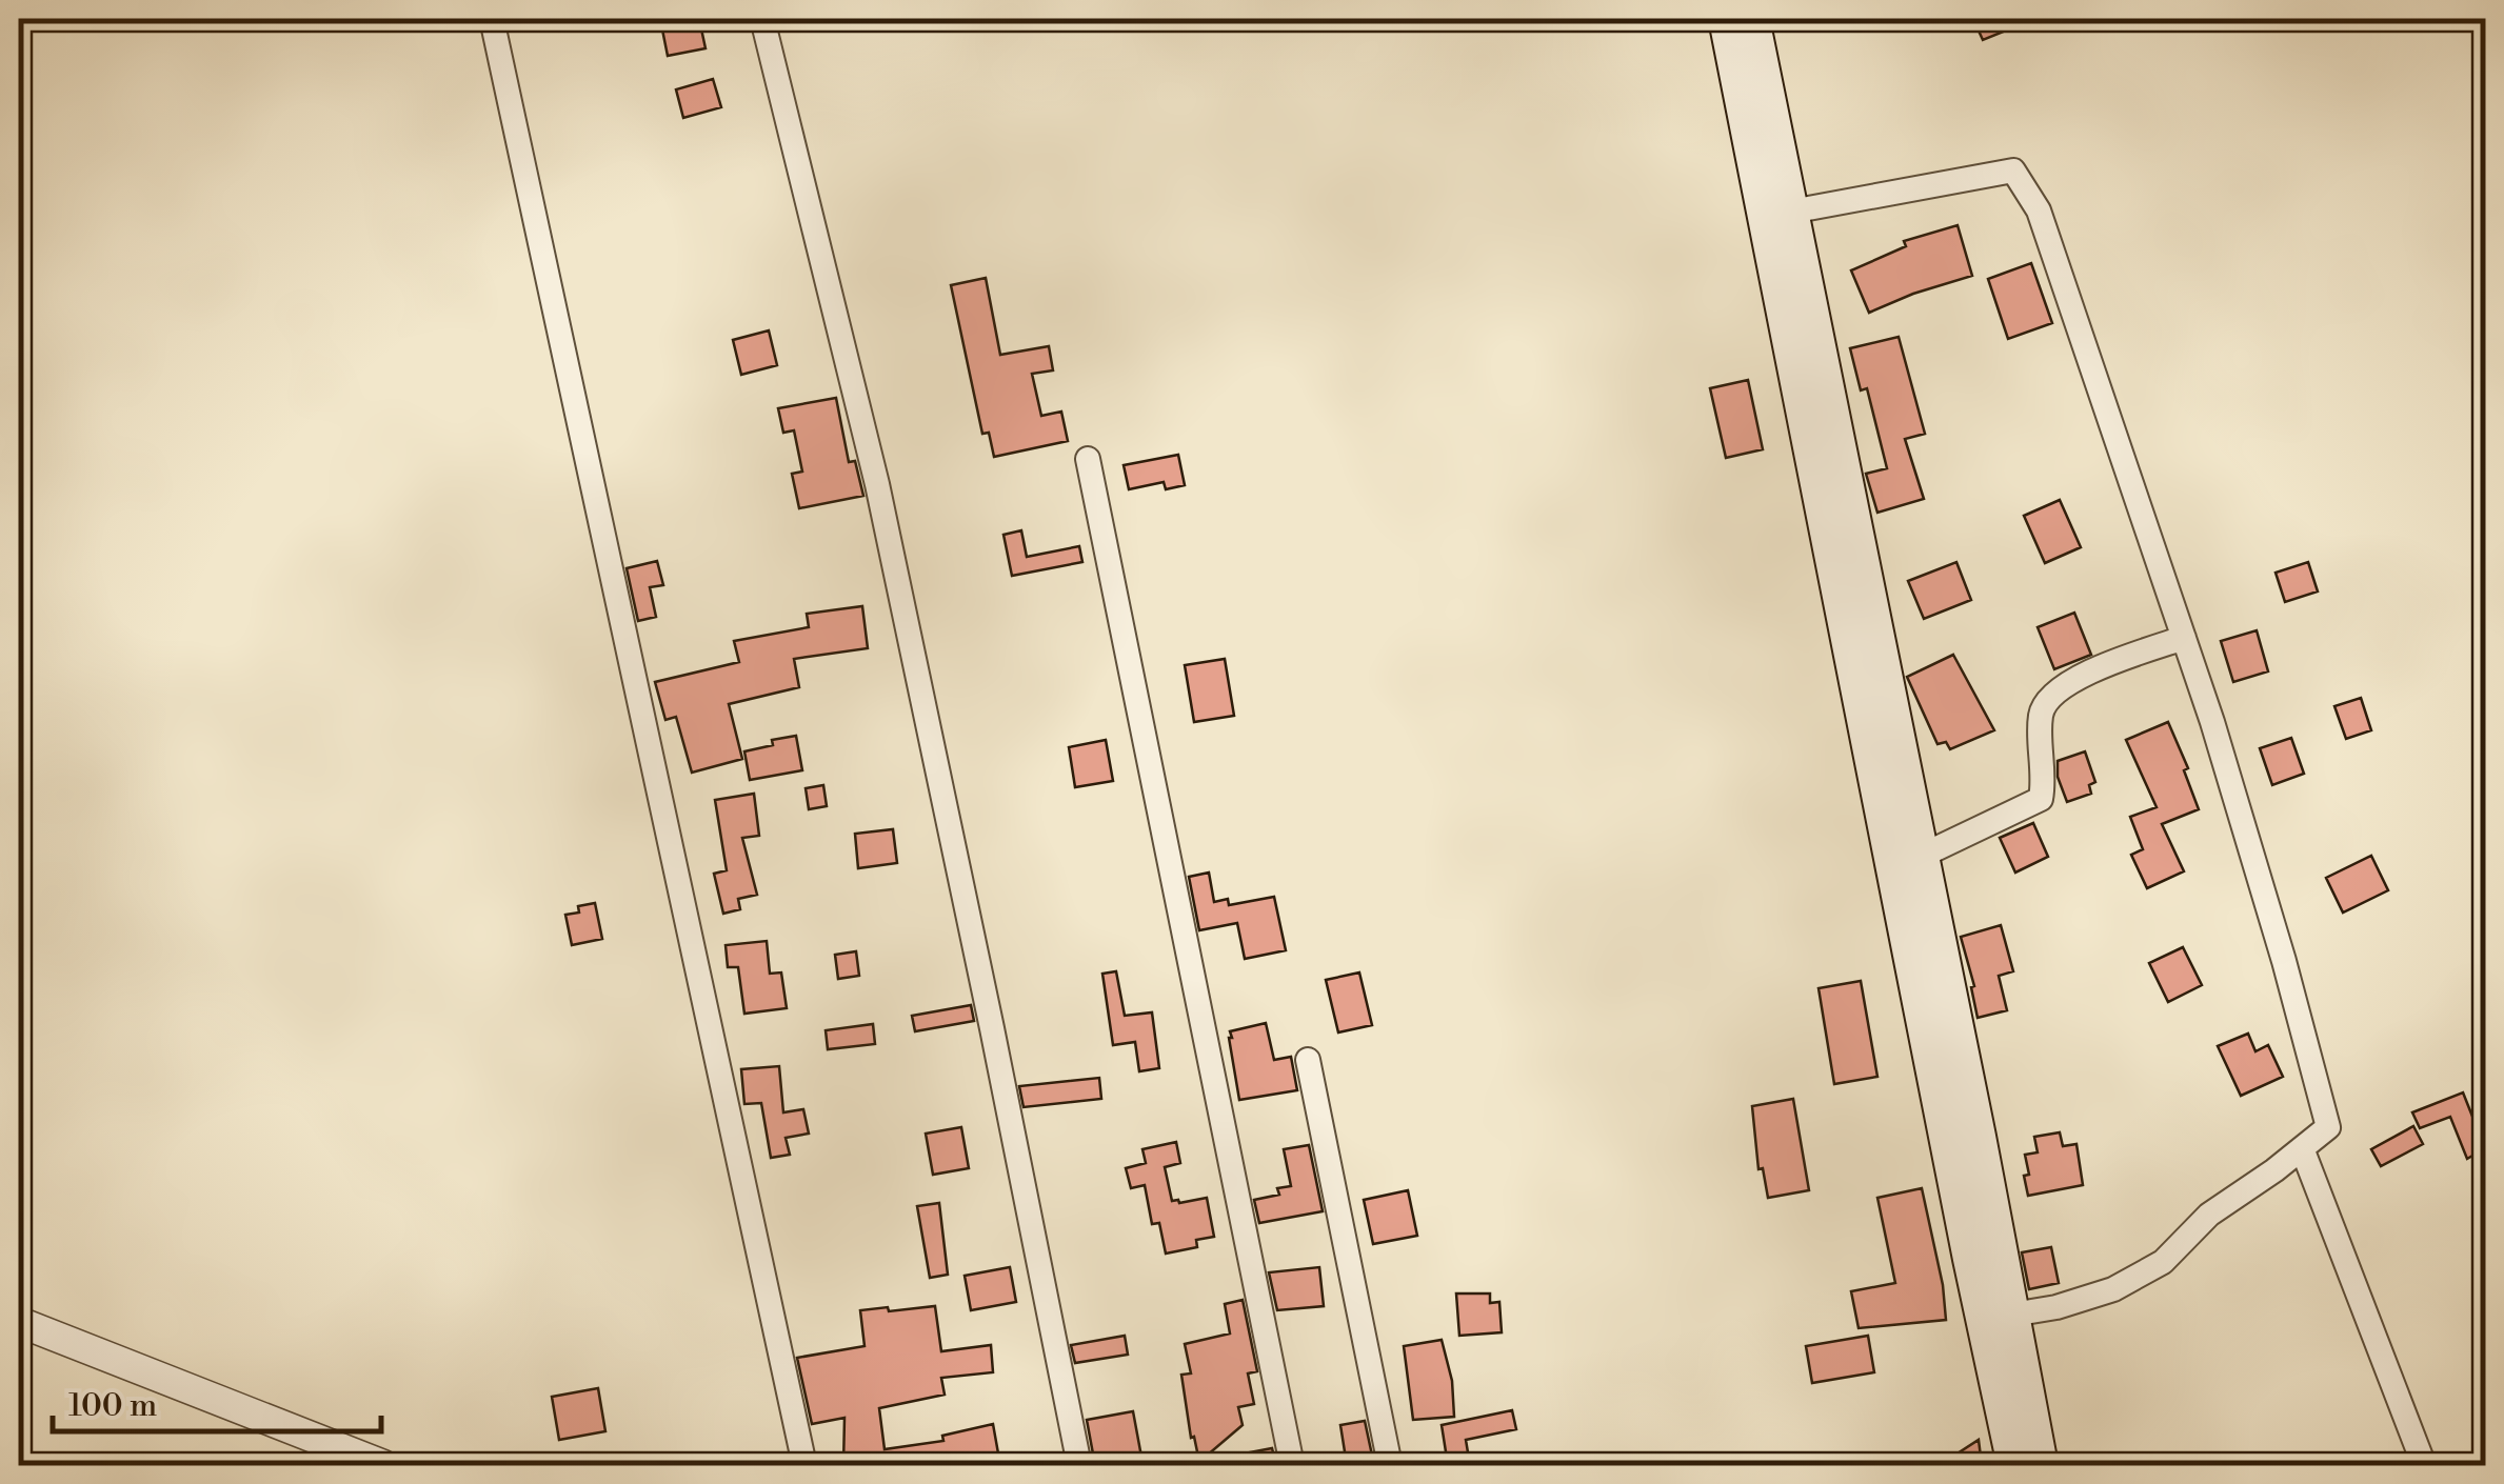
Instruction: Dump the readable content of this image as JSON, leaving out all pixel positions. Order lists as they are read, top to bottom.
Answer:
{
  "scale_bar": "100 m"
}
